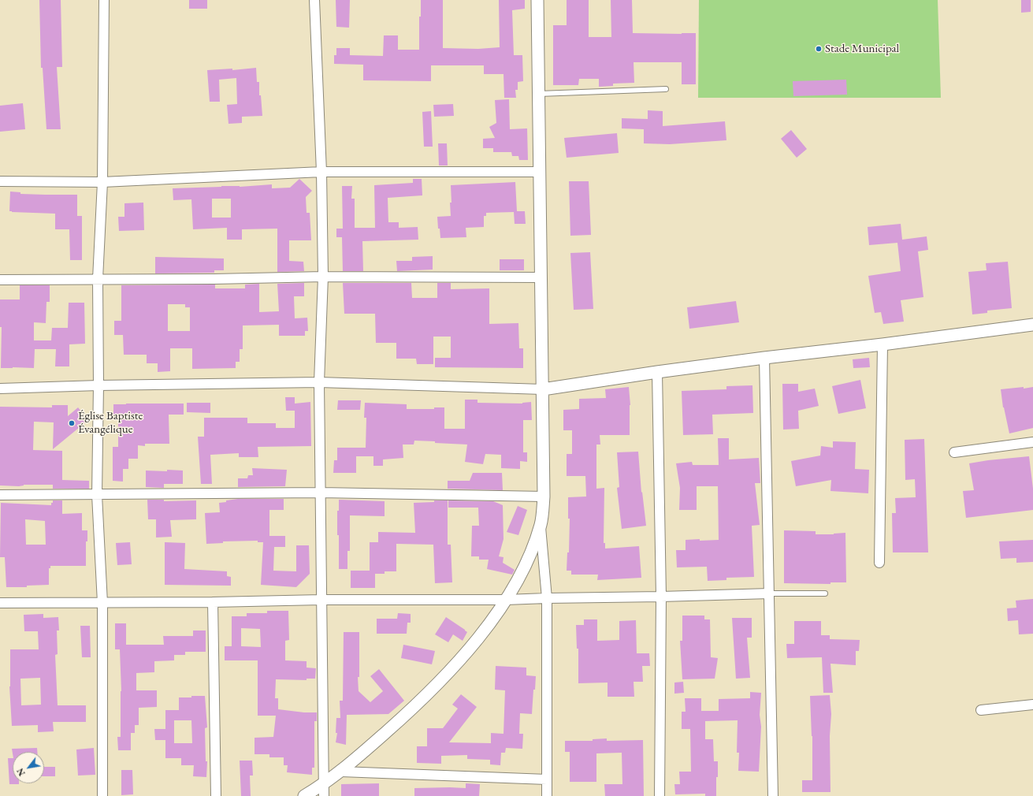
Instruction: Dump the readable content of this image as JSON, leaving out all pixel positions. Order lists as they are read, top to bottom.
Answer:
{
  "places": ["Stade Municipal", "Église Baptiste Évangélique"],
  "north": "bottom left"
}
